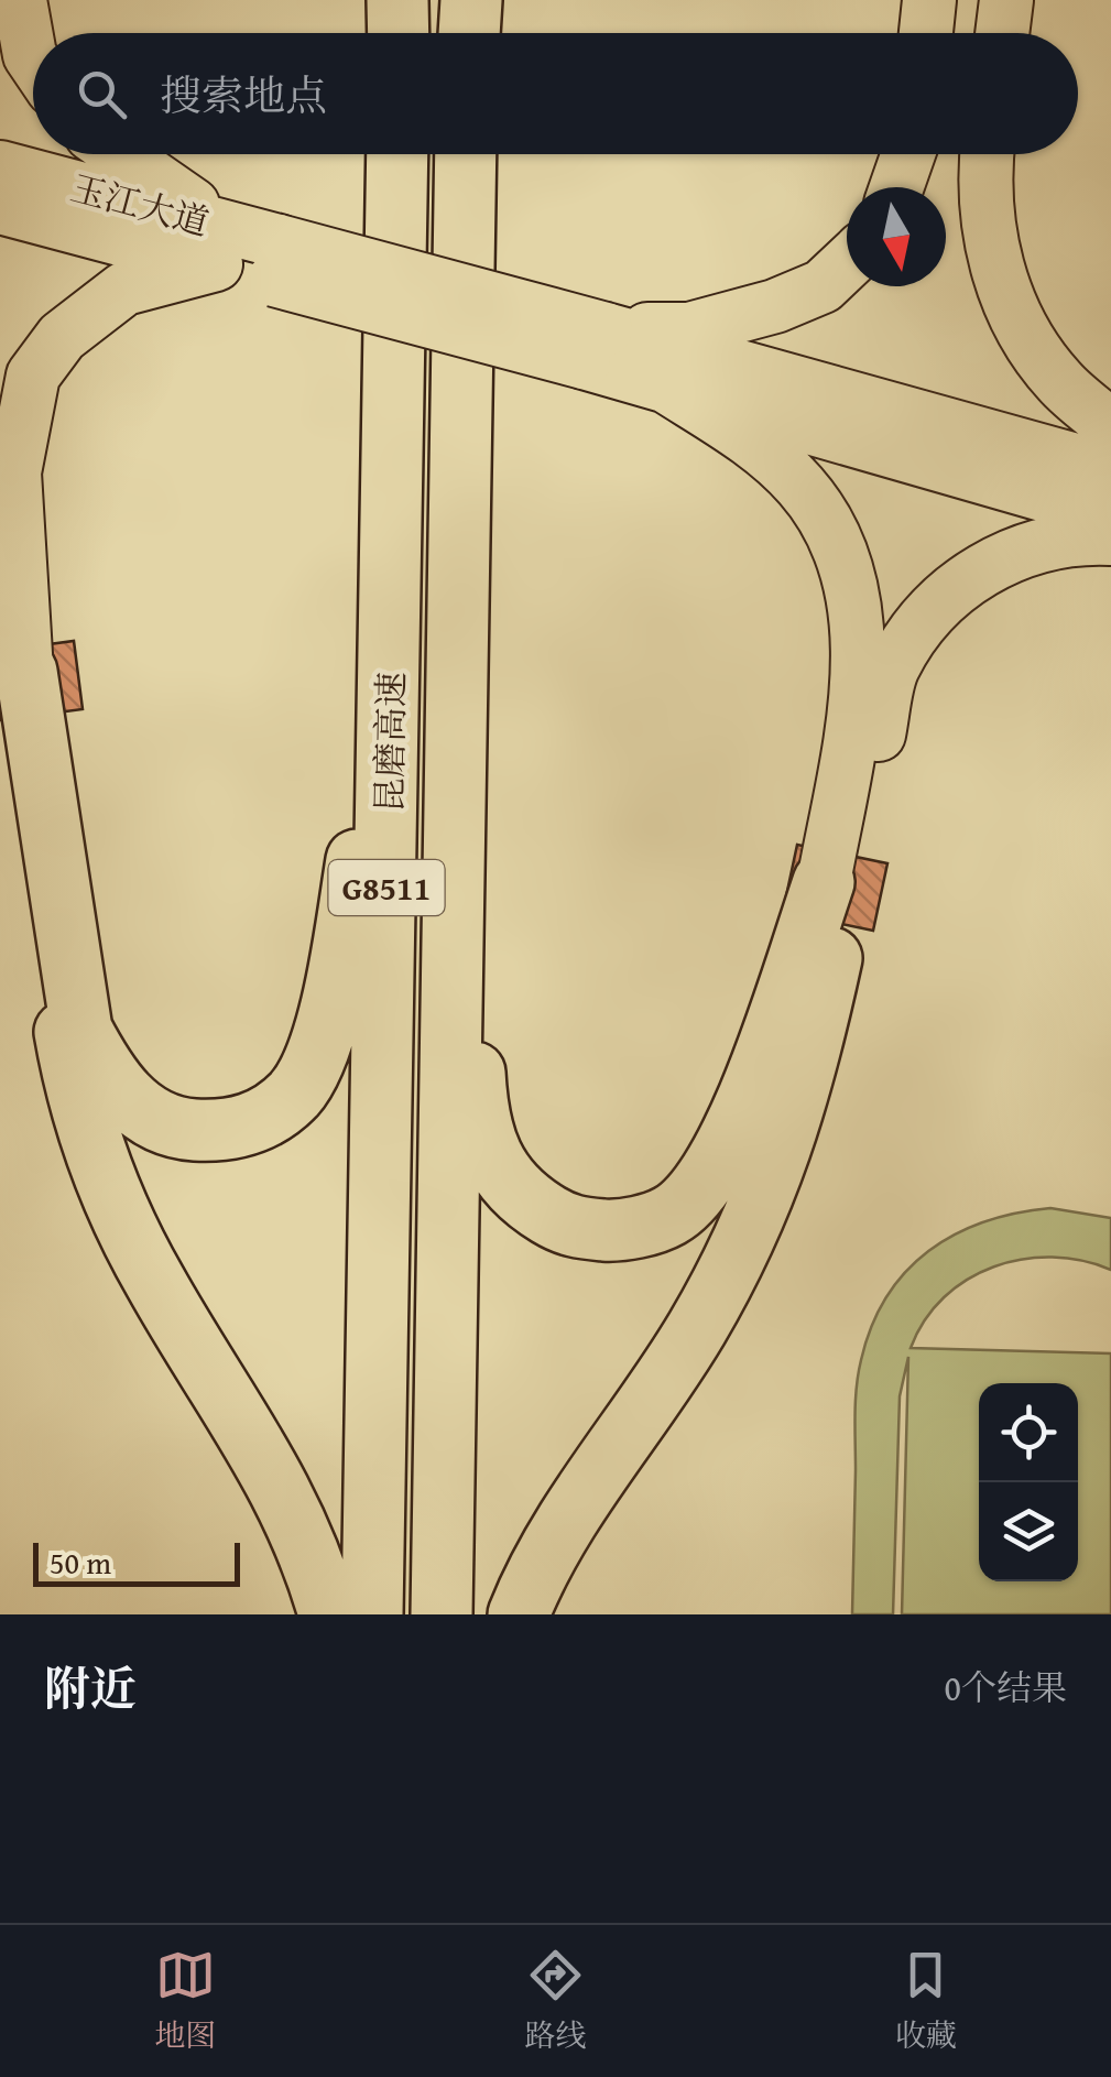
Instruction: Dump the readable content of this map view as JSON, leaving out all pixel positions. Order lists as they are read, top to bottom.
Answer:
{
  "streets": {
    "highway": ["昆磨高速", "G8511"],
    "main road": ["玉江大道"]
  },
  "scale_bar": "50 m",
  "north": "bottom",
  "page": {
    "search": "搜索地点",
    "scale": "50 m",
    "heading": ["附近", "0个结果"],
    "nav": ["地图", "路线", "收藏"]
  }
}
